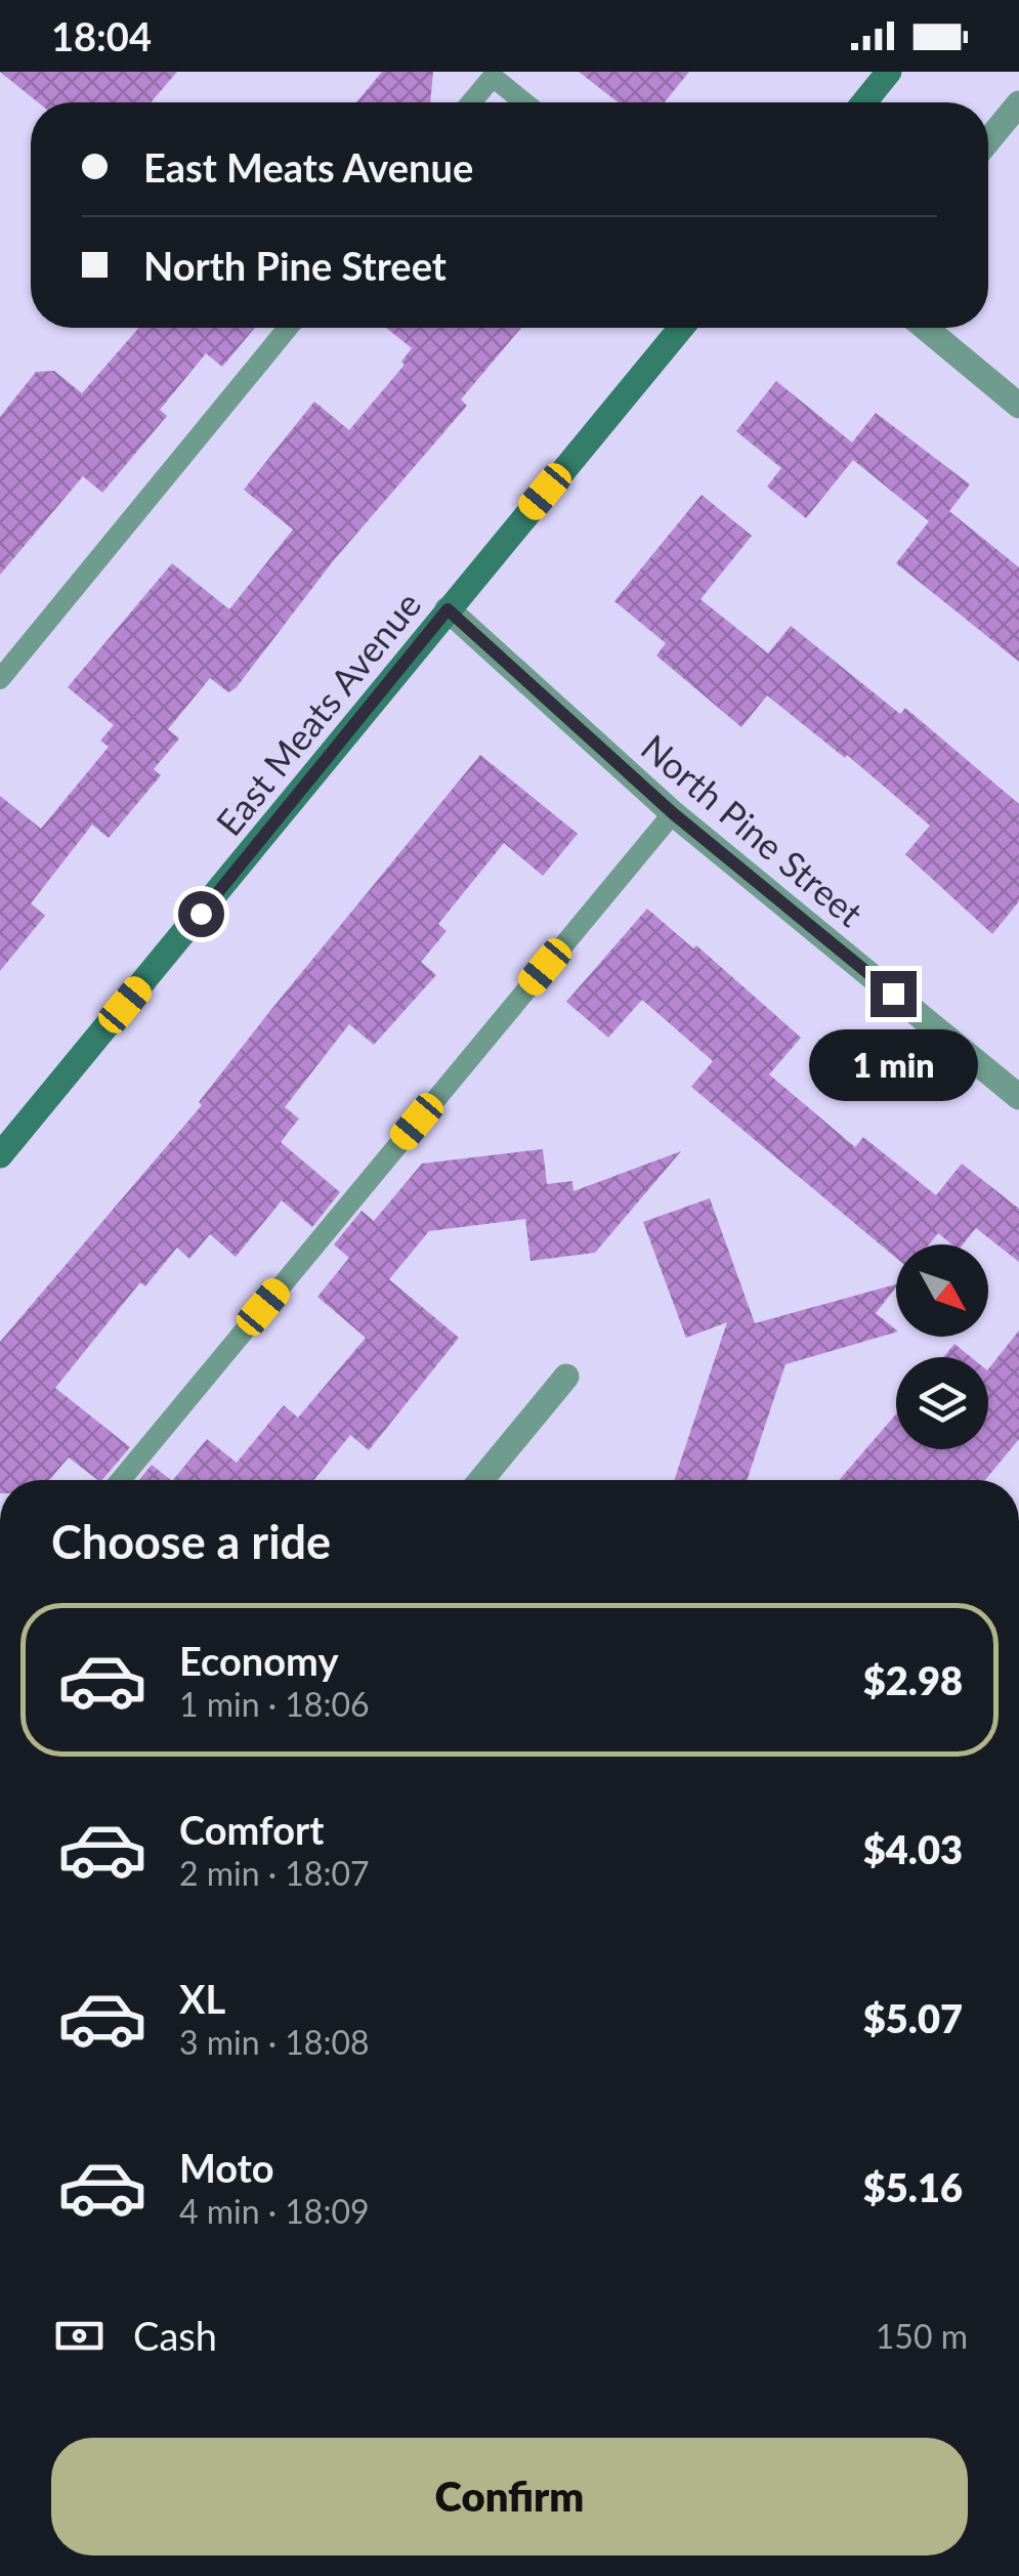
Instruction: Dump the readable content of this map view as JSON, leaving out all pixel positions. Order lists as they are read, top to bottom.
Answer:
{
  "streets": {
    "street": ["East Meats Avenue", "North Pine Street"]
  },
  "crossings": [
    ["East Meats Avenue", "North Pine Street"]
  ],
  "north": "bottom right",
  "page": {
    "status": "18:04",
    "banner": ["East Meats Avenue", "North Pine Street"],
    "bubble": "1 min",
    "heading": "Choose a ride",
    "list": [
      {
        "name": "Economy",
        "note": "1 min · 18:06",
        "value": "$2.98"
      },
      {
        "name": "Comfort",
        "note": "2 min · 18:07",
        "value": "$4.03"
      },
      {
        "name": "XL",
        "note": "3 min · 18:08",
        "value": "$5.07"
      },
      {
        "name": "Moto",
        "note": "4 min · 18:09",
        "value": "$5.16"
      }
    ],
    "pay": ["Cash", "150 m"],
    "buttons": "Confirm"
  }
}
